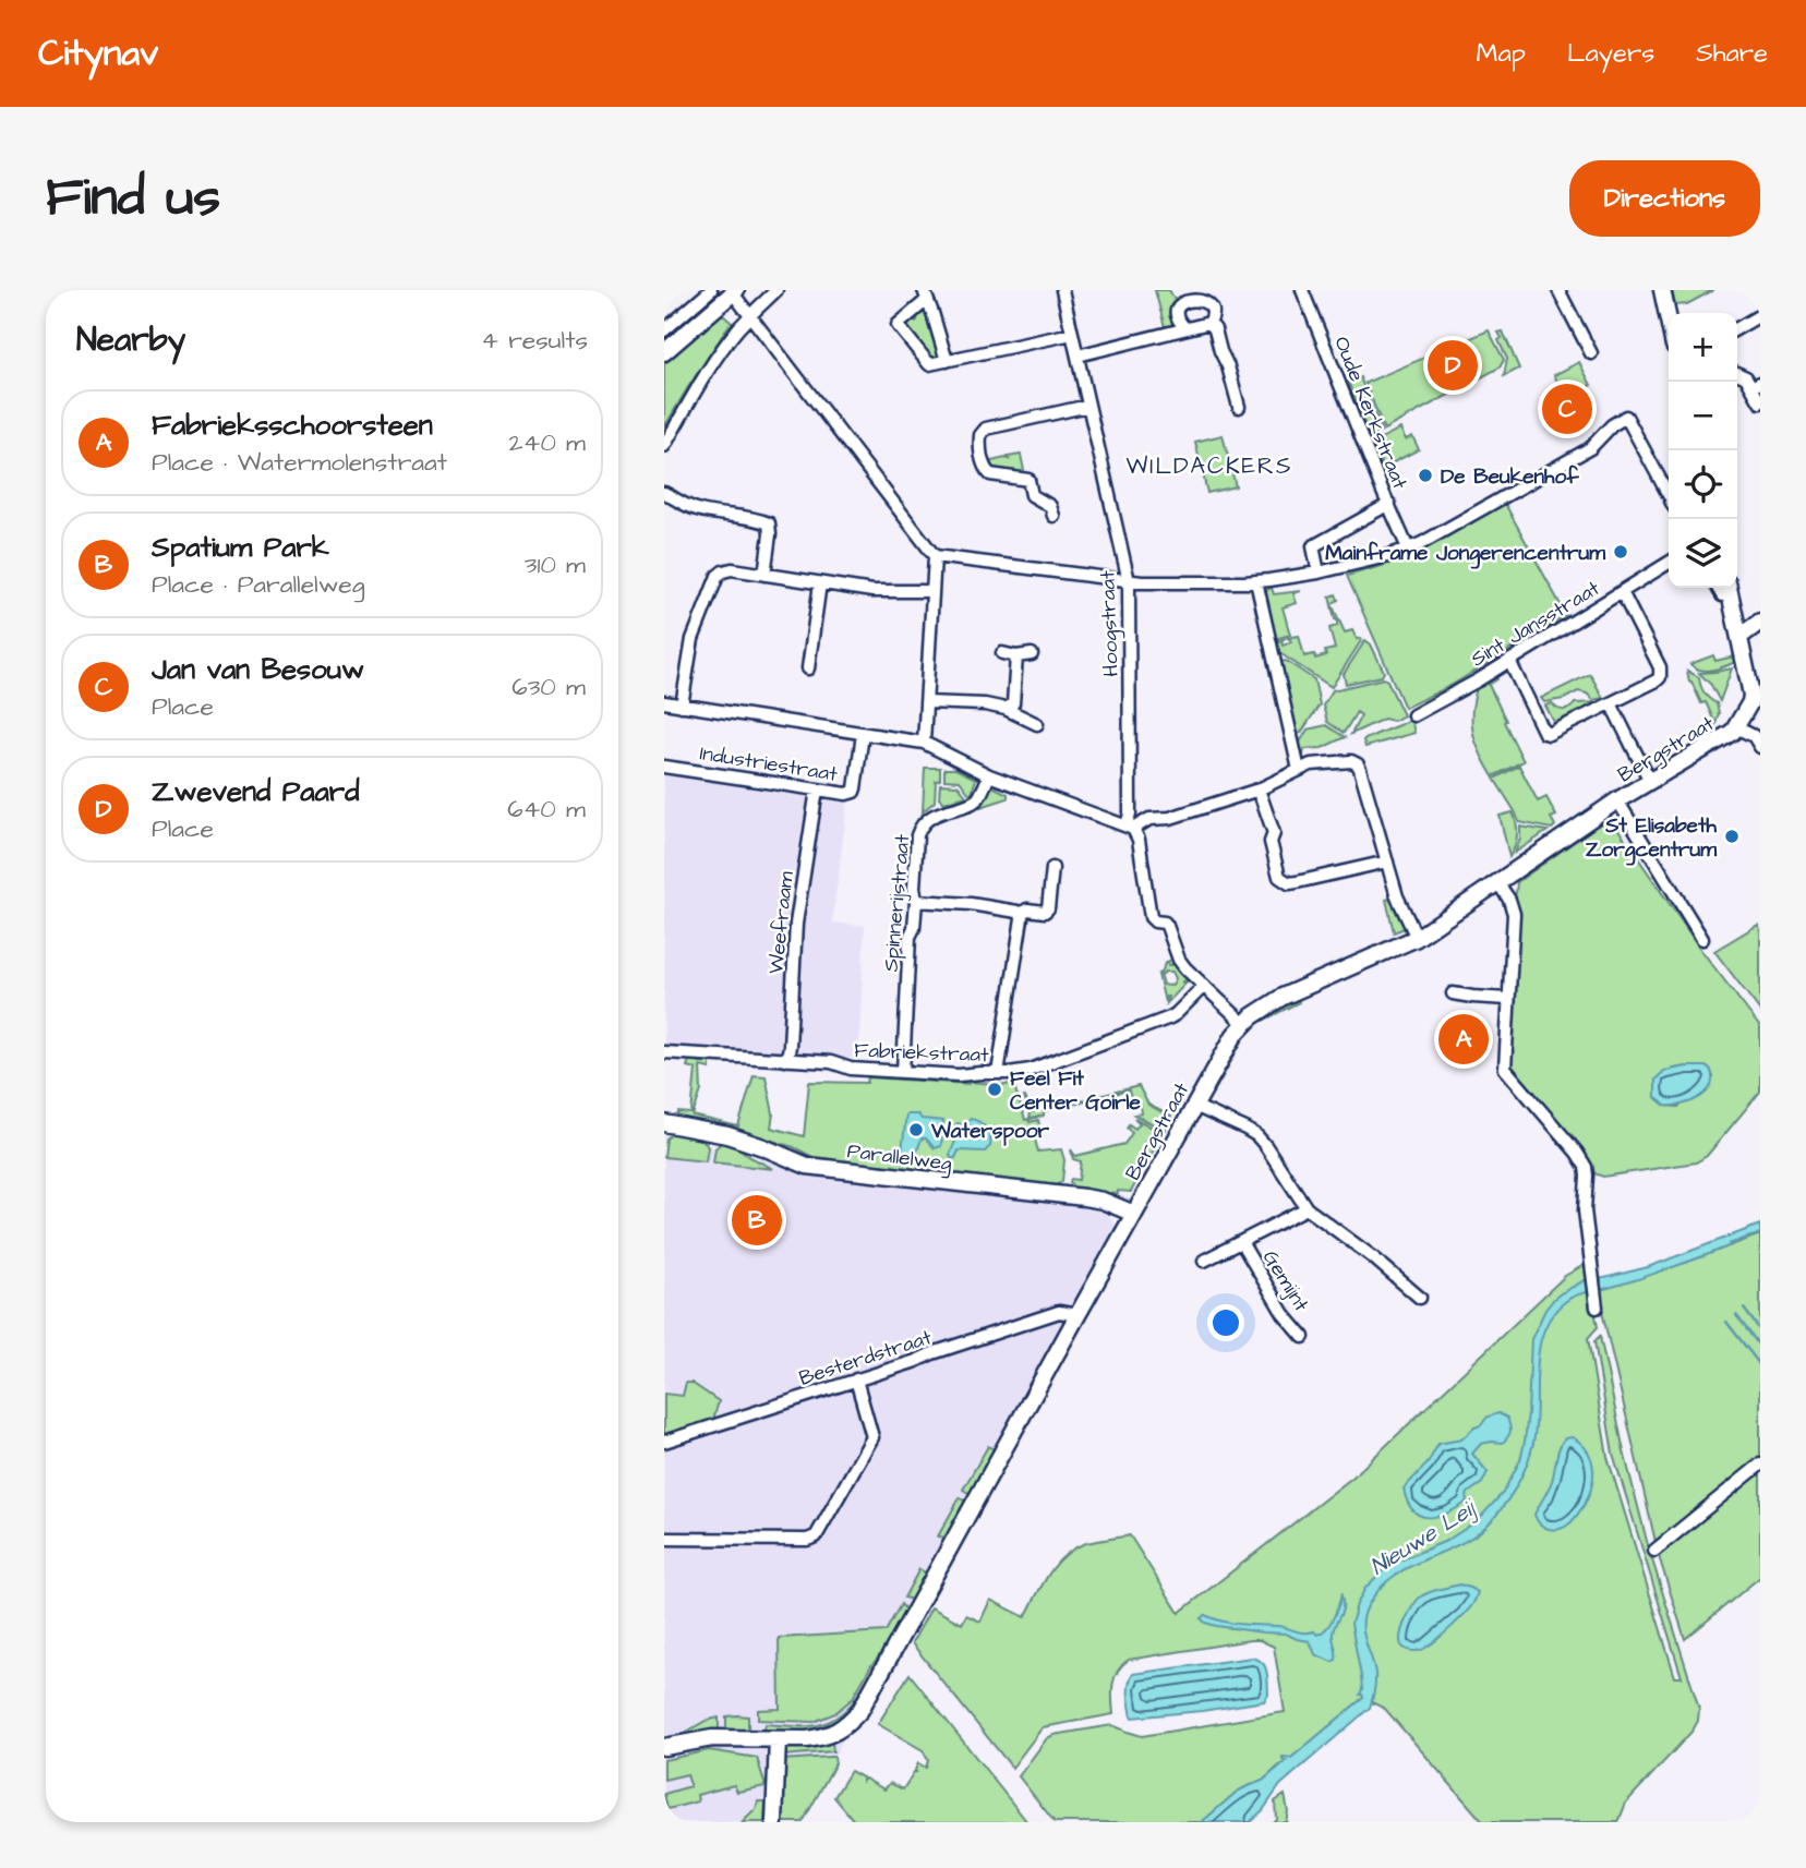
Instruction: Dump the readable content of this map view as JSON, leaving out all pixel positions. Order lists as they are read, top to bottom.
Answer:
{
  "streets": {
    "street": [
      "Oude Kerkstraat",
      "Sint Jansstraat",
      "Hoogstraat",
      "Bergstraat",
      "Industriestraat",
      "Spinnerijstraat",
      "Weefraam",
      "Fabriekstraat",
      "Parallelweg",
      "Gemijnt",
      "Besterdstraat"
    ]
  },
  "crossings": [
    ["Hoogstraat", "Fabriekstraat"],
    ["Bergstraat", "Parallelweg"],
    ["Bergstraat", "Besterdstraat"],
    ["Industriestraat", "Weefraam"],
    ["Spinnerijstraat", "Fabriekstraat"],
    ["Weefraam", "Fabriekstraat"]
  ],
  "districts": ["WILDACKERS"],
  "water": ["Nieuwe Leij"],
  "places": [
    "De Beukenhof",
    "Mainframe Jongerencentrum",
    "St Elisabeth Zorgcentrum",
    "Feel Fit Center Goirle",
    "Waterspoor"
  ],
  "page": {
    "header": "Citynav",
    "nav": ["Map", "Layers", "Share"],
    "buttons": "Directions",
    "title": "Find us",
    "heading": ["Nearby", "4 results"],
    "map_buttons": ["+", "−"],
    "pins": [
      "D",
      "C",
      "A",
      "B"
    ],
    "list": [
      {
        "mark": "A",
        "name": "Fabrieksschoorsteen",
        "note": "Place · Watermolenstraat",
        "value": "240 m"
      },
      {
        "mark": "B",
        "name": "Spatium Park",
        "note": "Place · Parallelweg",
        "value": "310 m"
      },
      {
        "mark": "C",
        "name": "Jan van Besouw",
        "note": "Place",
        "value": "630 m"
      },
      {
        "mark": "D",
        "name": "Zwevend Paard",
        "note": "Place",
        "value": "640 m"
      }
    ]
  }
}
